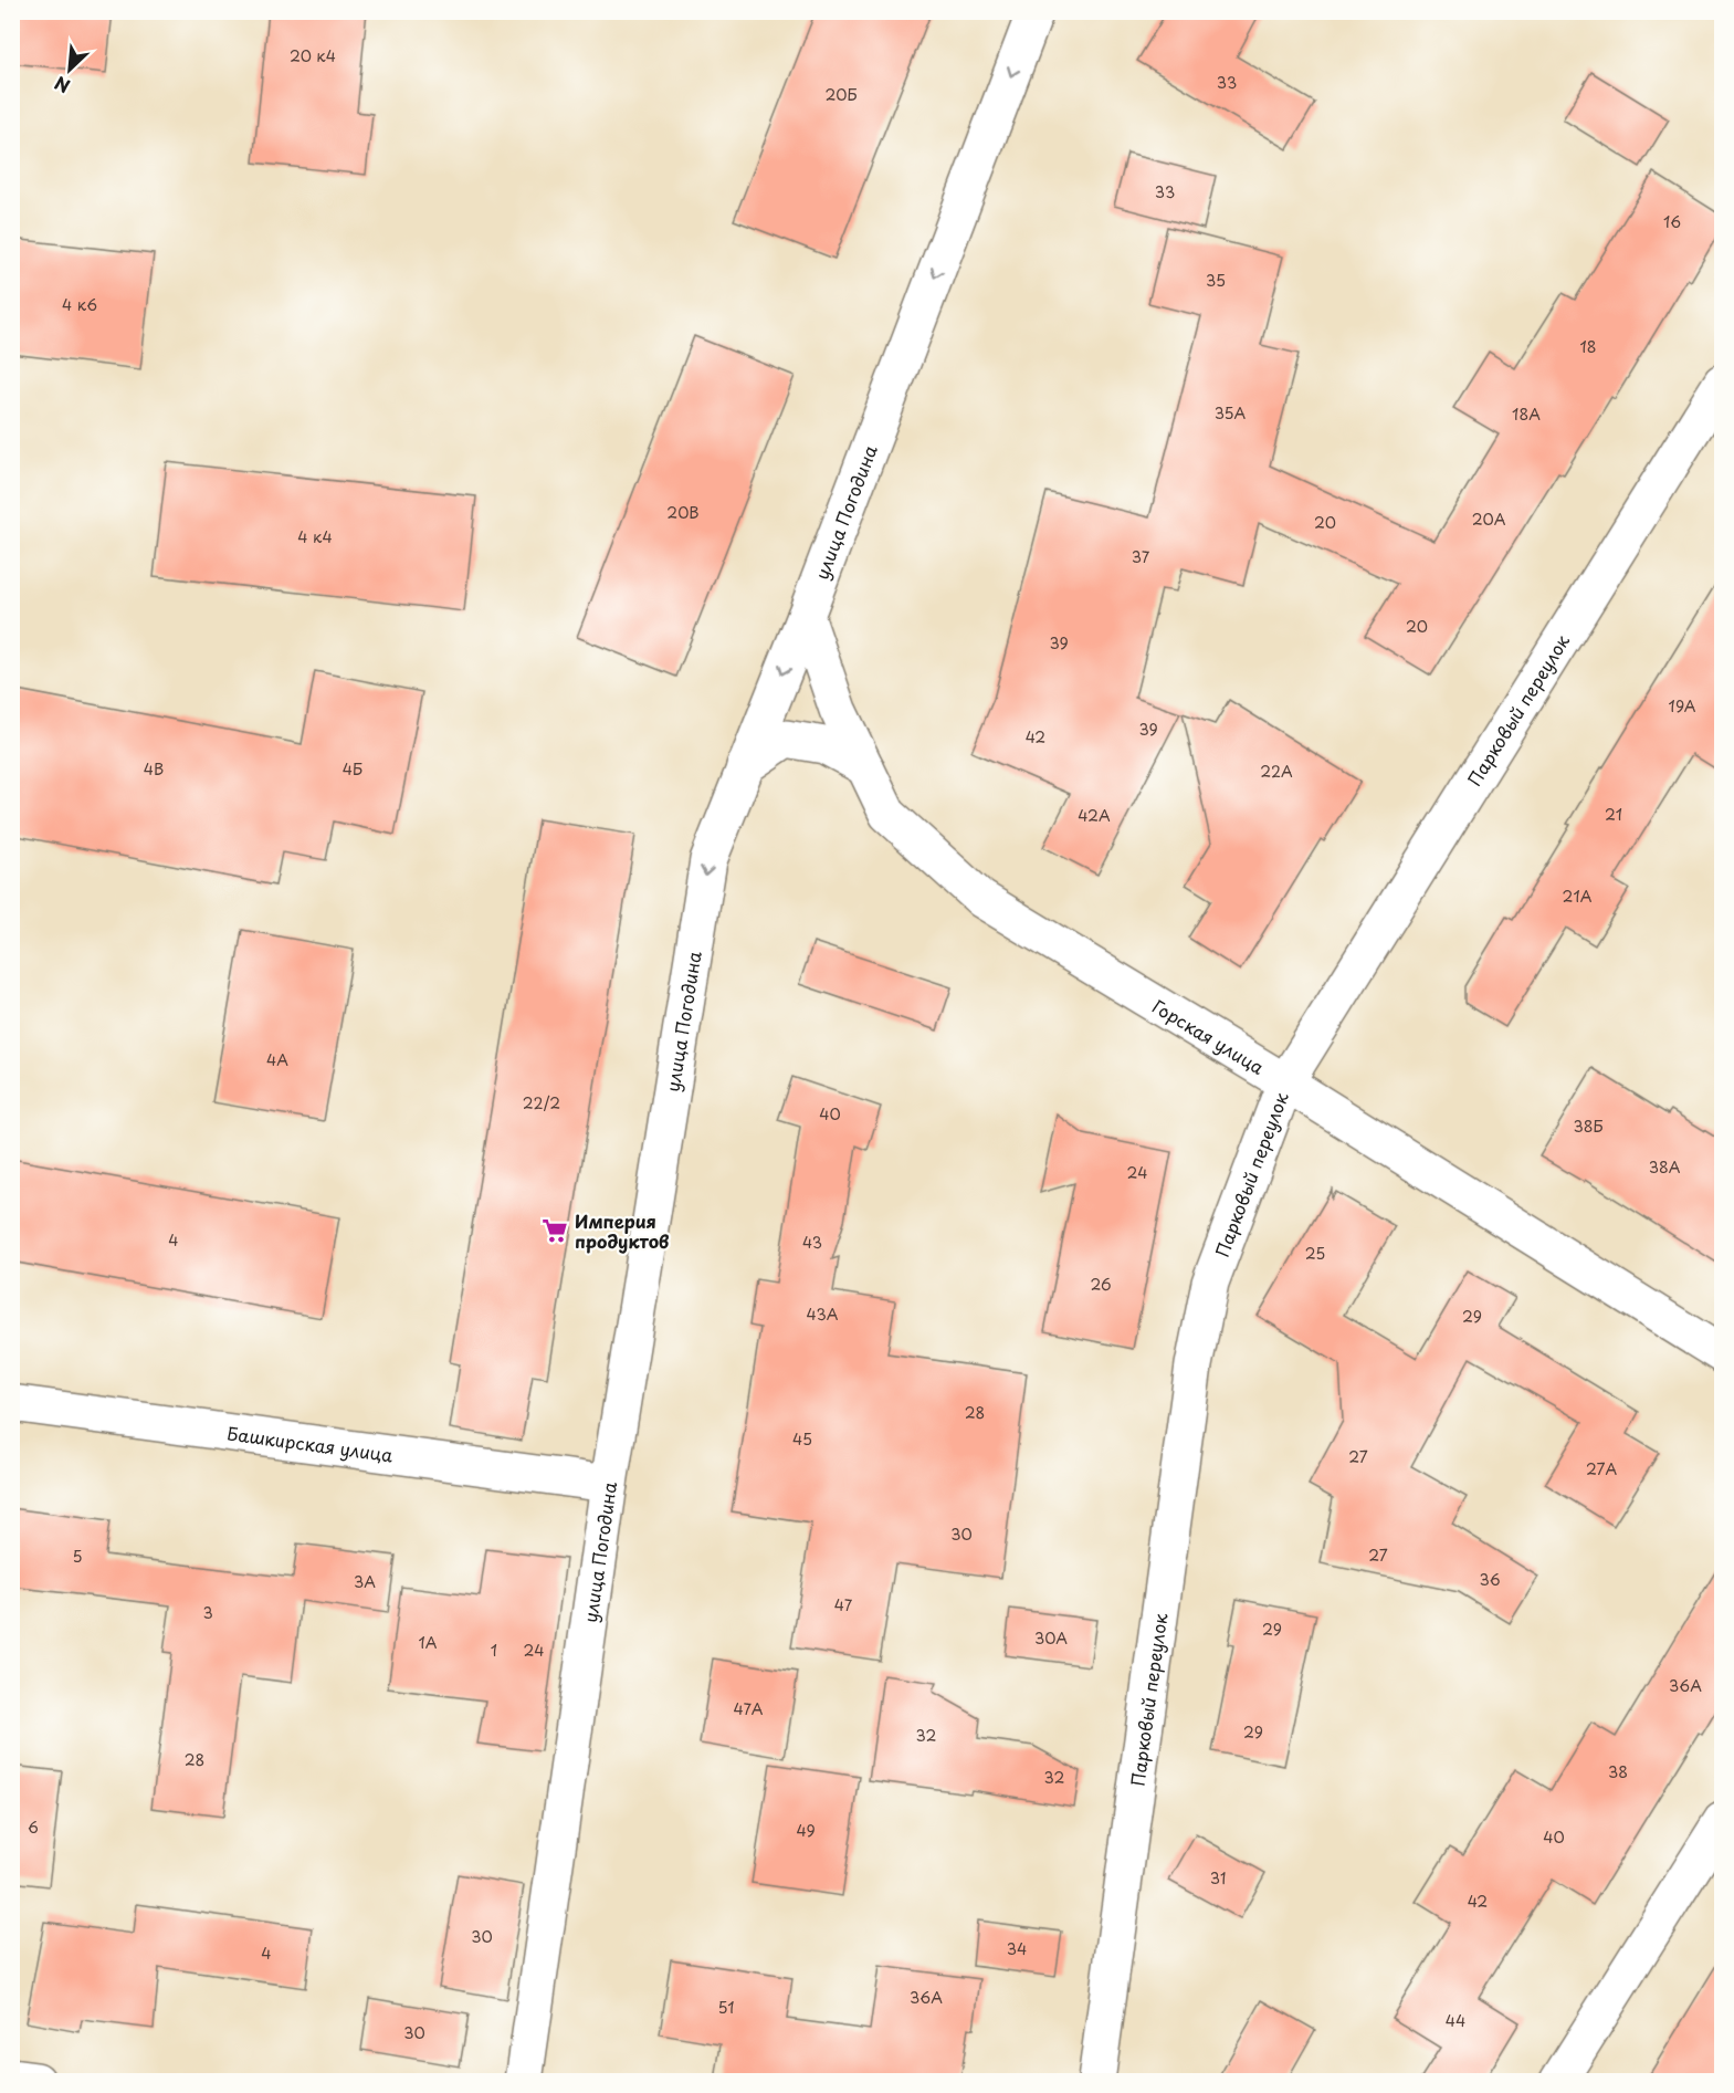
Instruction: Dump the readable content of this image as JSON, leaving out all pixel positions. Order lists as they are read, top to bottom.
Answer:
{
  "streets": {
    "street": [
      "улица Погодина",
      "Парковый переулок",
      "Горская улица",
      "Башкирская улица"
    ]
  },
  "crossings": [
    ["улица Погодина", "Горская улица"],
    ["улица Погодина", "Башкирская улица"],
    ["Парковый переулок", "Горская улица"]
  ],
  "one_way": ["улица Погодина"],
  "places": {
    "supermarket": ["Империя продуктов"]
  },
  "house_numbers": [
    "20 к4",
    "33",
    "20Б",
    "33",
    "16",
    "35",
    "4 к6",
    "18",
    "35А",
    "18А",
    "20В",
    "20А",
    "20",
    "4 к4",
    "37",
    "20",
    "39",
    "19А",
    "39",
    "42",
    "4В",
    "4Б",
    "22А",
    "21",
    "42А",
    "21А",
    "4А",
    "22/2",
    "40",
    "38Б",
    "38А",
    "24",
    "4",
    "43",
    "25",
    "26",
    "43А",
    "29",
    "28",
    "45",
    "27",
    "27А",
    "30",
    "27",
    "5",
    "36",
    "3А",
    "47",
    "3",
    "29",
    "30А",
    "1А",
    "1",
    "24",
    "36А",
    "47А",
    "29",
    "32",
    "28",
    "38",
    "32",
    "6",
    "49",
    "40",
    "31",
    "42",
    "30",
    "34",
    "4",
    "36А",
    "51",
    "44",
    "30"
  ],
  "north": "bottom left"
}
